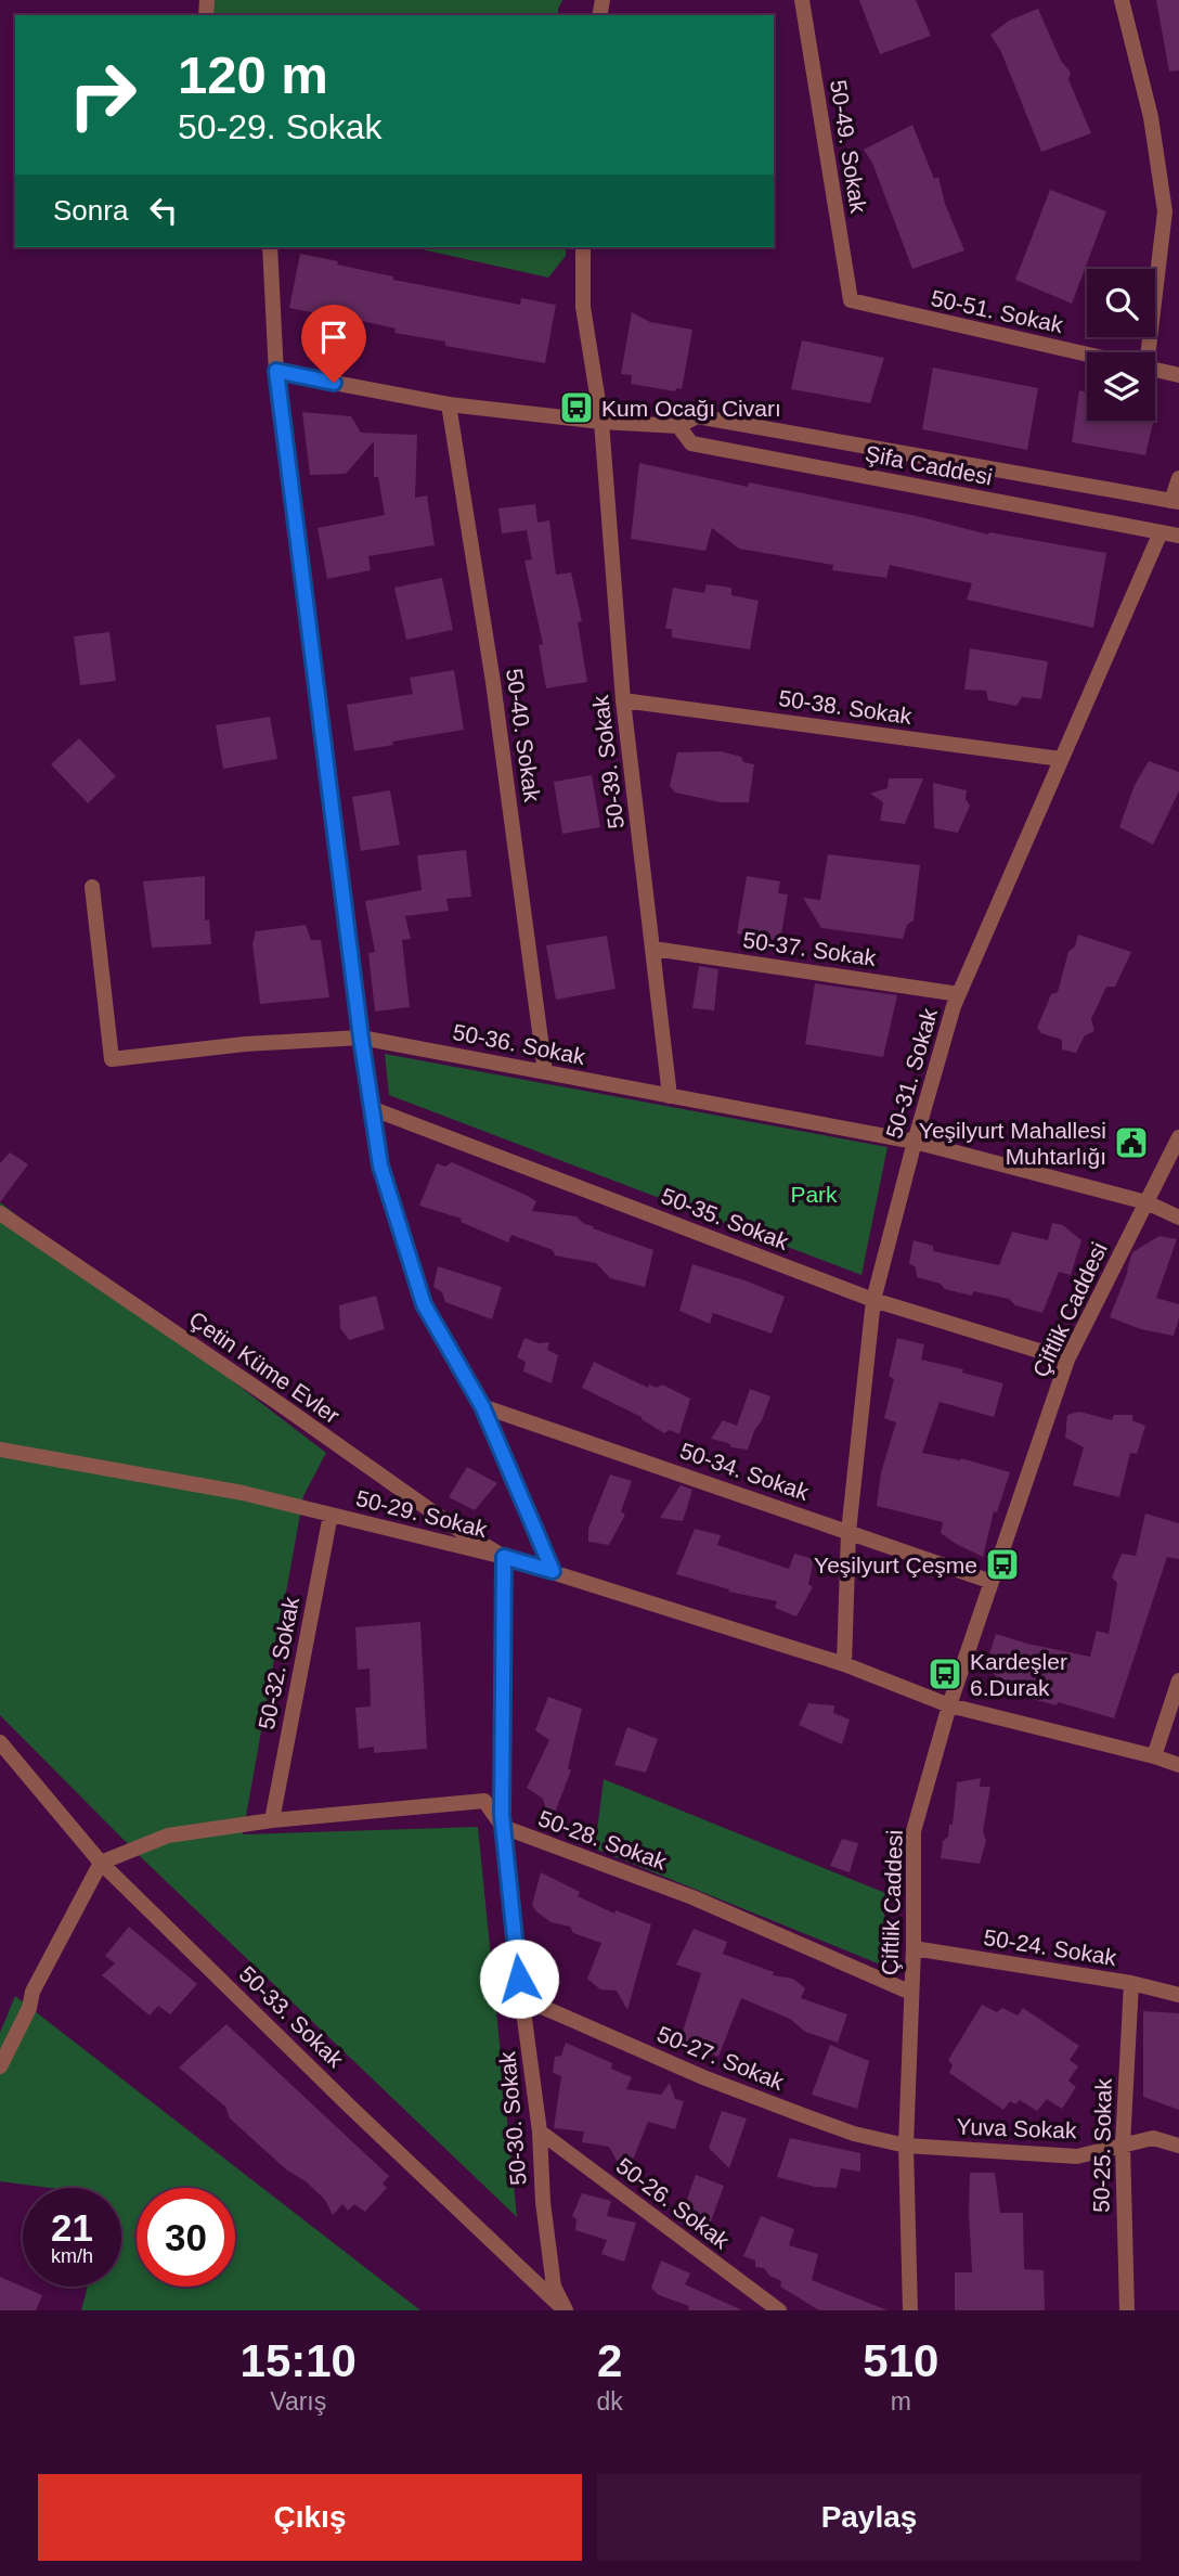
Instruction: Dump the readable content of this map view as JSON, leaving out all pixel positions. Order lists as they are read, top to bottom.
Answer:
{
  "streets": {
    "street": [
      "50-49. Sokak",
      "50-51. Sokak",
      "Şifa Caddesi",
      "50-38. Sokak",
      "50-40. Sokak",
      "50-39. Sokak",
      "50-37. Sokak",
      "50-36. Sokak",
      "50-31. Sokak",
      "50-35. Sokak",
      "Çiftlik Caddesi",
      "Çetin Küme Evler",
      "50-34. Sokak",
      "50-29. Sokak",
      "50-32. Sokak",
      "50-28. Sokak",
      "50-24. Sokak",
      "50-33. Sokak",
      "50-27. Sokak",
      "50-30. Sokak",
      "Yuva Sokak",
      "50-25. Sokak",
      "50-26. Sokak"
    ]
  },
  "crossings": [
    ["50-49. Sokak", "50-51. Sokak"],
    ["Şifa Caddesi", "50-40. Sokak"],
    ["Şifa Caddesi", "50-39. Sokak"],
    ["Şifa Caddesi", "50-31. Sokak"],
    ["50-38. Sokak", "50-39. Sokak"],
    ["50-38. Sokak", "50-31. Sokak"],
    ["50-40. Sokak", "50-36. Sokak"],
    ["50-39. Sokak", "50-37. Sokak"],
    ["50-39. Sokak", "50-36. Sokak"],
    ["50-37. Sokak", "50-31. Sokak"],
    ["50-36. Sokak", "50-31. Sokak"],
    ["50-36. Sokak", "Çiftlik Caddesi"],
    ["50-31. Sokak", "50-35. Sokak"],
    ["50-31. Sokak", "50-34. Sokak"],
    ["50-31. Sokak", "50-29. Sokak"],
    ["50-35. Sokak", "Çiftlik Caddesi"],
    ["Çiftlik Caddesi", "50-34. Sokak"],
    ["Çiftlik Caddesi", "50-29. Sokak"],
    ["Çiftlik Caddesi", "50-28. Sokak"],
    ["Çiftlik Caddesi", "50-24. Sokak"],
    ["Çiftlik Caddesi", "50-27. Sokak"],
    ["Çiftlik Caddesi", "Yuva Sokak"],
    ["Çetin Küme Evler", "50-29. Sokak"],
    ["Çetin Küme Evler", "50-30. Sokak"],
    ["50-29. Sokak", "50-32. Sokak"],
    ["50-29. Sokak", "50-30. Sokak"],
    ["50-32. Sokak", "50-28. Sokak"],
    ["50-28. Sokak", "50-30. Sokak"],
    ["50-24. Sokak", "50-25. Sokak"],
    ["50-33. Sokak", "50-30. Sokak"],
    ["50-27. Sokak", "50-30. Sokak"],
    ["50-27. Sokak", "Yuva Sokak"],
    ["50-30. Sokak", "50-26. Sokak"],
    ["Yuva Sokak", "50-25. Sokak"]
  ],
  "parks": ["Park"],
  "places": {
    "bus stop": ["Kum Ocağı Civarı", "Yeşilyurt Çeşme", "Kardeşler 6.Durak"],
    "public building": ["Yeşilyurt Mahallesi Muhtarlığı"]
  },
  "page": {
    "turn": ["120 m", "50-29. Sokak"],
    "then": "Sonra",
    "speed": "21 km/h",
    "limit": "30",
    "eta": [
      "15:10",
      "Varış",
      "2",
      "dk",
      "510",
      "m"
    ],
    "buttons": ["Çıkış", "Paylaş"]
  }
}
